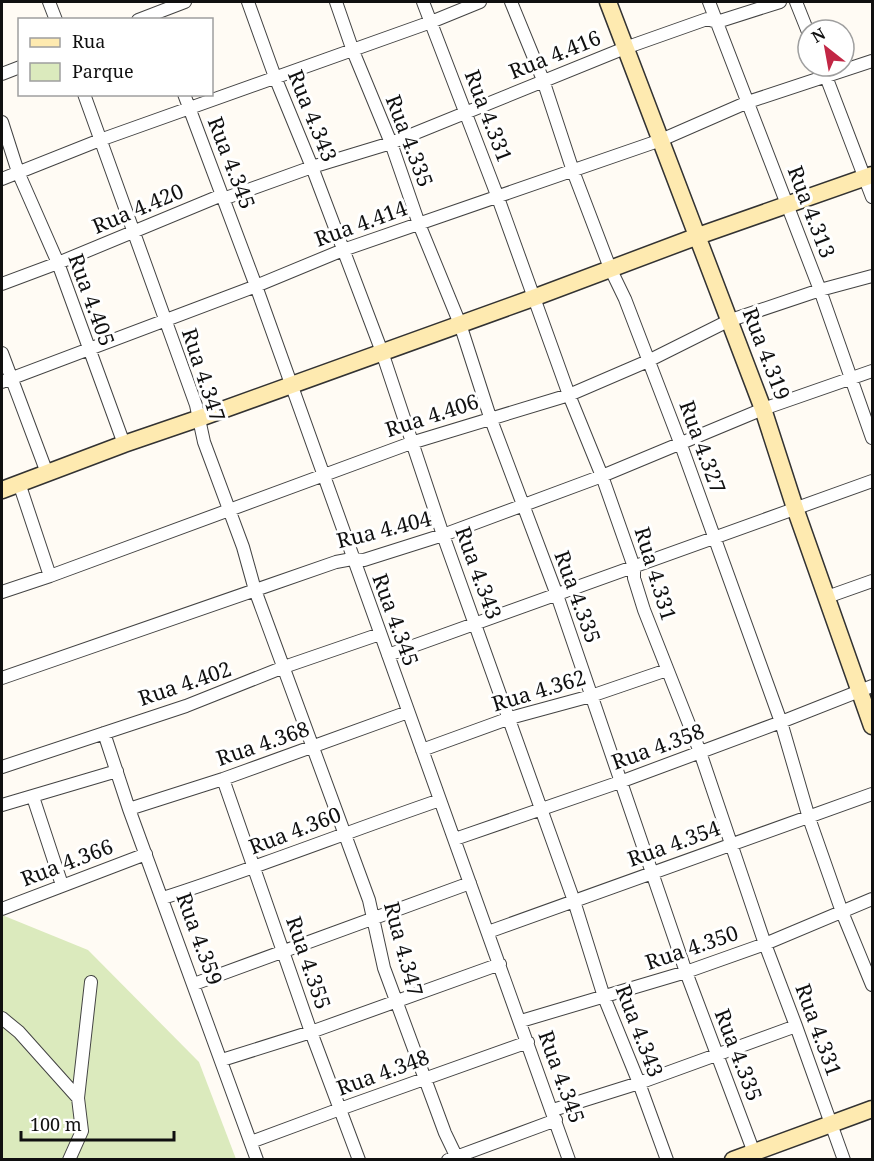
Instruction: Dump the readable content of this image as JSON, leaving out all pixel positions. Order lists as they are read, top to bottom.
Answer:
{
  "streets": {
    "street": [
      "Rua 4.416",
      "Rua 4.343",
      "Rua 4.331",
      "Rua 4.335",
      "Rua 4.345",
      "Rua 4.420",
      "Rua 4.313",
      "Rua 4.414",
      "Rua 4.405",
      "Rua 4.319",
      "Rua 4.347",
      "Rua 4.406",
      "Rua 4.327",
      "Rua 4.404",
      "Rua 4.402",
      "Rua 4.362",
      "Rua 4.368",
      "Rua 4.358",
      "Rua 4.360",
      "Rua 4.354",
      "Rua 4.366",
      "Rua 4.359",
      "Rua 4.350",
      "Rua 4.355",
      "Rua 4.348"
    ]
  },
  "crossings": [
    ["Rua 4.416", "Rua 4.343"],
    ["Rua 4.416", "Rua 4.331"],
    ["Rua 4.416", "Rua 4.335"],
    ["Rua 4.416", "Rua 4.420"],
    ["Rua 4.416", "Rua 4.313"],
    ["Rua 4.416", "Rua 4.319"],
    ["Rua 4.416", "Rua 4.327"],
    ["Rua 4.343", "Rua 4.420"],
    ["Rua 4.343", "Rua 4.414"],
    ["Rua 4.343", "Rua 4.406"],
    ["Rua 4.343", "Rua 4.404"],
    ["Rua 4.343", "Rua 4.362"],
    ["Rua 4.343", "Rua 4.358"],
    ["Rua 4.343", "Rua 4.354"],
    ["Rua 4.343", "Rua 4.350"],
    ["Rua 4.331", "Rua 4.414"],
    ["Rua 4.331", "Rua 4.406"],
    ["Rua 4.331", "Rua 4.404"],
    ["Rua 4.331", "Rua 4.362"],
    ["Rua 4.331", "Rua 4.358"],
    ["Rua 4.331", "Rua 4.354"],
    ["Rua 4.331", "Rua 4.350"],
    ["Rua 4.335", "Rua 4.414"],
    ["Rua 4.335", "Rua 4.406"],
    ["Rua 4.335", "Rua 4.404"],
    ["Rua 4.335", "Rua 4.362"],
    ["Rua 4.335", "Rua 4.358"],
    ["Rua 4.335", "Rua 4.354"],
    ["Rua 4.335", "Rua 4.350"],
    ["Rua 4.345", "Rua 4.420"],
    ["Rua 4.345", "Rua 4.414"],
    ["Rua 4.345", "Rua 4.406"],
    ["Rua 4.345", "Rua 4.404"],
    ["Rua 4.345", "Rua 4.402"],
    ["Rua 4.345", "Rua 4.362"],
    ["Rua 4.345", "Rua 4.368"],
    ["Rua 4.345", "Rua 4.358"],
    ["Rua 4.345", "Rua 4.360"],
    ["Rua 4.345", "Rua 4.354"],
    ["Rua 4.345", "Rua 4.350"],
    ["Rua 4.345", "Rua 4.348"],
    ["Rua 4.420", "Rua 4.405"],
    ["Rua 4.420", "Rua 4.347"],
    ["Rua 4.313", "Rua 4.414"],
    ["Rua 4.313", "Rua 4.406"],
    ["Rua 4.313", "Rua 4.404"],
    ["Rua 4.414", "Rua 4.405"],
    ["Rua 4.414", "Rua 4.319"],
    ["Rua 4.414", "Rua 4.347"],
    ["Rua 4.414", "Rua 4.327"],
    ["Rua 4.319", "Rua 4.406"],
    ["Rua 4.319", "Rua 4.404"],
    ["Rua 4.319", "Rua 4.358"],
    ["Rua 4.347", "Rua 4.406"],
    ["Rua 4.347", "Rua 4.404"],
    ["Rua 4.347", "Rua 4.402"],
    ["Rua 4.347", "Rua 4.368"],
    ["Rua 4.347", "Rua 4.360"],
    ["Rua 4.347", "Rua 4.348"],
    ["Rua 4.406", "Rua 4.327"],
    ["Rua 4.327", "Rua 4.404"],
    ["Rua 4.327", "Rua 4.358"],
    ["Rua 4.327", "Rua 4.354"],
    ["Rua 4.327", "Rua 4.350"],
    ["Rua 4.402", "Rua 4.359"],
    ["Rua 4.368", "Rua 4.359"],
    ["Rua 4.368", "Rua 4.355"],
    ["Rua 4.360", "Rua 4.359"],
    ["Rua 4.360", "Rua 4.355"],
    ["Rua 4.366", "Rua 4.359"],
    ["Rua 4.359", "Rua 4.348"],
    ["Rua 4.355", "Rua 4.348"]
  ],
  "legend": ["Rua", "Parque"],
  "scale_bar": "100 m",
  "north": "top left"
}
